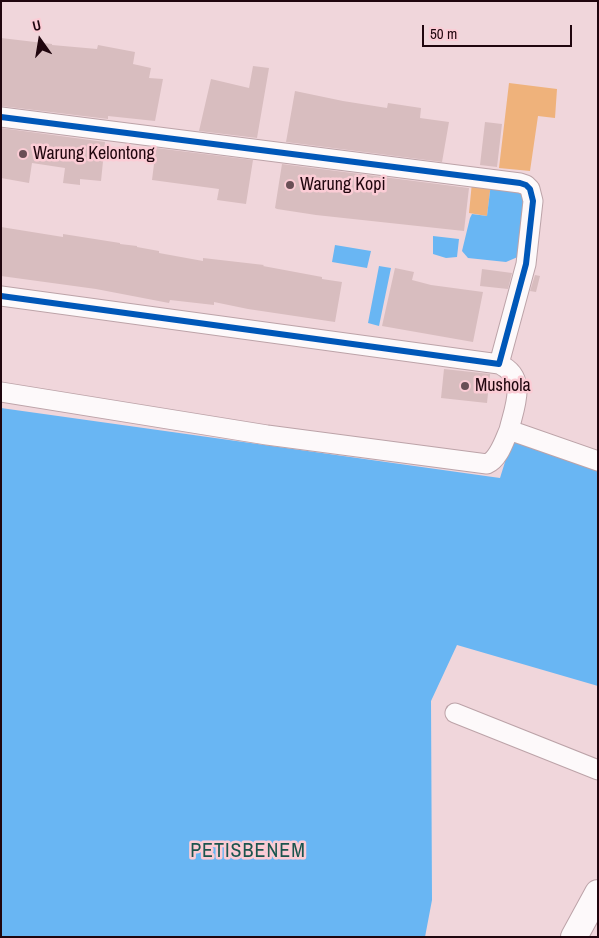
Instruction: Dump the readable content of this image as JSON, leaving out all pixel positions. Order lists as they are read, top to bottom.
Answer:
{
  "districts": ["PETISBENEM"],
  "places": ["Warung Kelontong", "Warung Kopi", "Mushola"],
  "scale_bar": "50 m",
  "north": "top"
}
